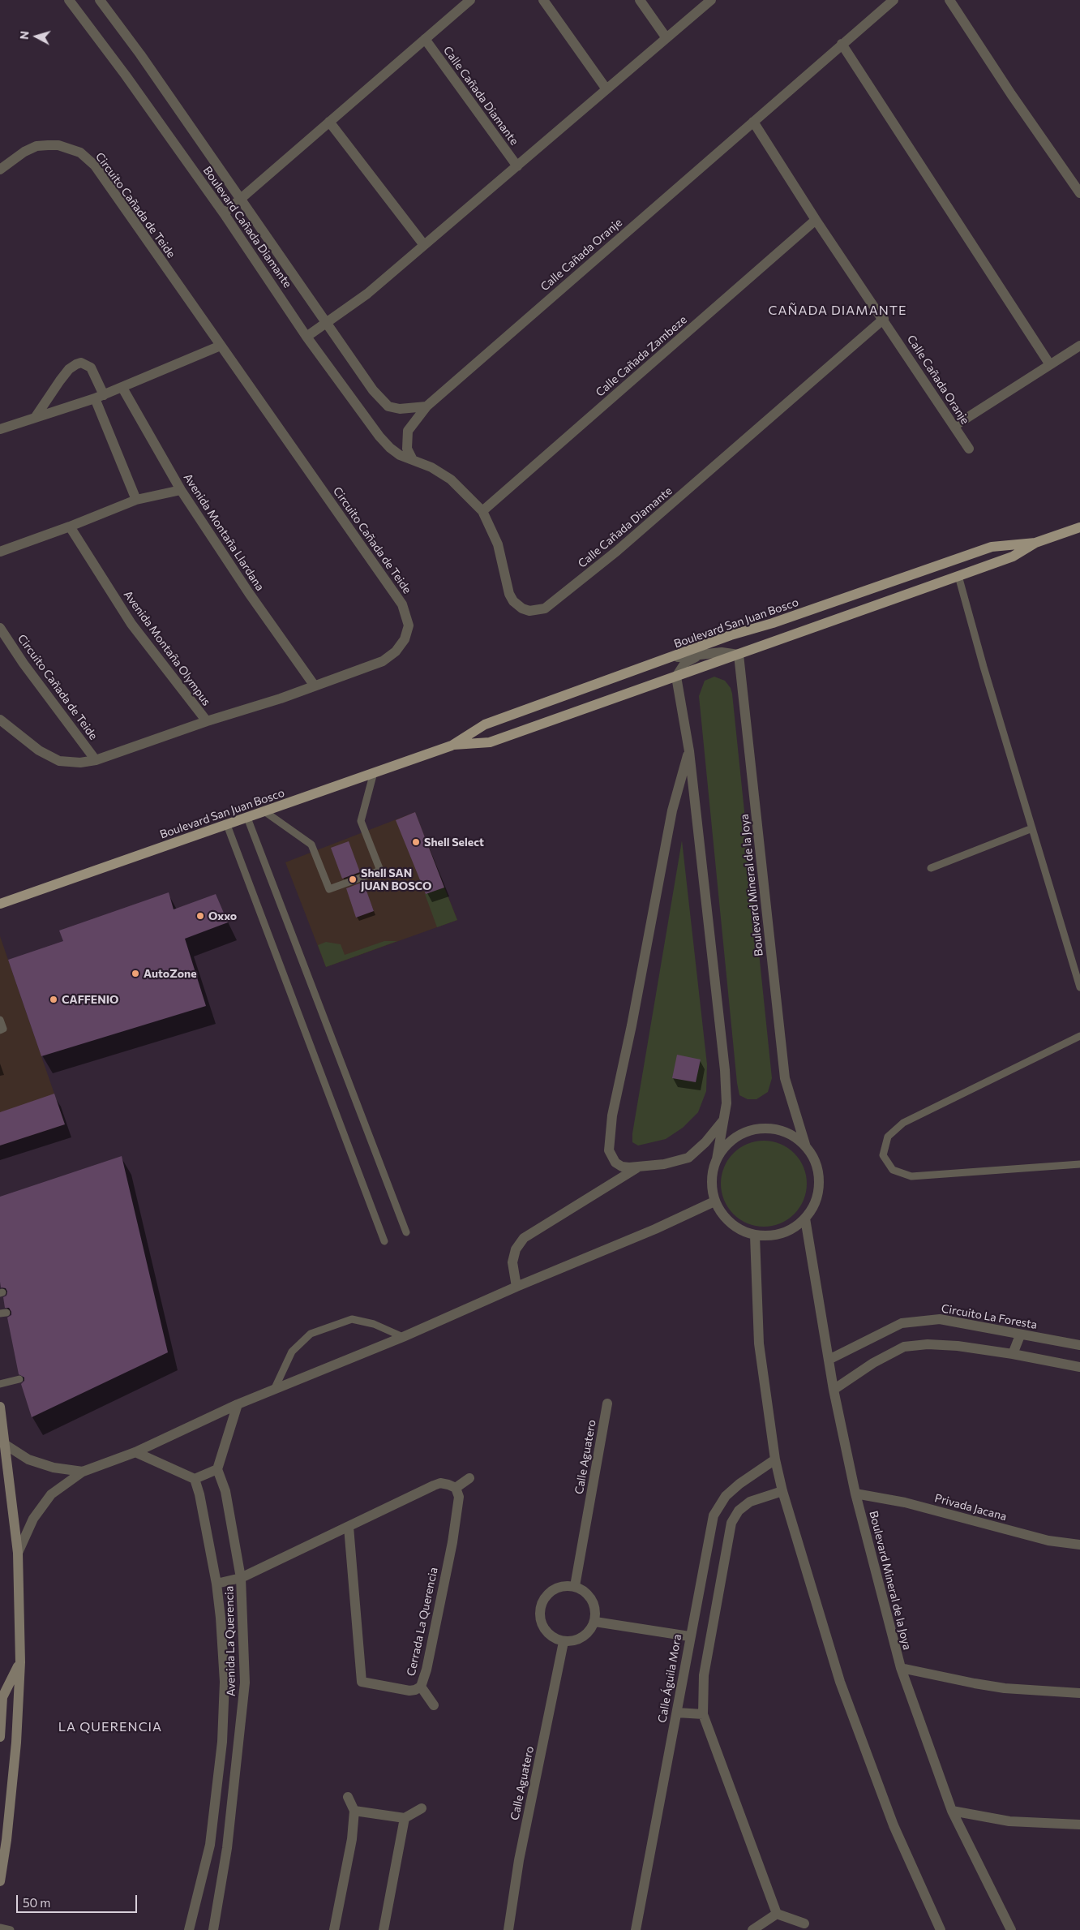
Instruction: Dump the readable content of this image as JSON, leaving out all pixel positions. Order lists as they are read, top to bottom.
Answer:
{
  "streets": {
    "main road": ["Boulevard San Juan Bosco"],
    "street": [
      "Calle Cañada Diamante",
      "Circuito Cañada de Teide",
      "Boulevard Cañada Diamante",
      "Calle Cañada Oranje",
      "Calle Cañada Zambeze",
      "Avenida Montaña Llardana",
      "Avenida Montaña Olympus",
      "Boulevard Mineral de la Joya",
      "Circuito La Foresta",
      "Calle Aguatero",
      "Privada Jacana",
      "Cerrada La Querencia",
      "Avenida La Querencia",
      "Calle Águila Mora"
    ]
  },
  "crossings": [
    ["Calle Cañada Diamante", "Boulevard Cañada Diamante"],
    ["Calle Cañada Diamante", "Calle Cañada Oranje"],
    ["Calle Cañada Diamante", "Calle Cañada Zambeze"],
    ["Circuito Cañada de Teide", "Avenida Montaña Llardana"],
    ["Circuito Cañada de Teide", "Avenida Montaña Olympus"],
    ["Boulevard Cañada Diamante", "Calle Cañada Oranje"],
    ["Calle Cañada Oranje", "Calle Cañada Zambeze"],
    ["Boulevard San Juan Bosco", "Boulevard Mineral de la Joya"],
    ["Boulevard Mineral de la Joya", "Circuito La Foresta"],
    ["Boulevard Mineral de la Joya", "Privada Jacana"]
  ],
  "districts": ["CAÑADA DIAMANTE", "LA QUERENCIA"],
  "places": [
    "Shell Select",
    "Shell SAN JUAN BOSCO",
    "Oxxo",
    "AutoZone",
    "CAFFENIO"
  ],
  "scale_bar": "50 m",
  "north": "left"
}
